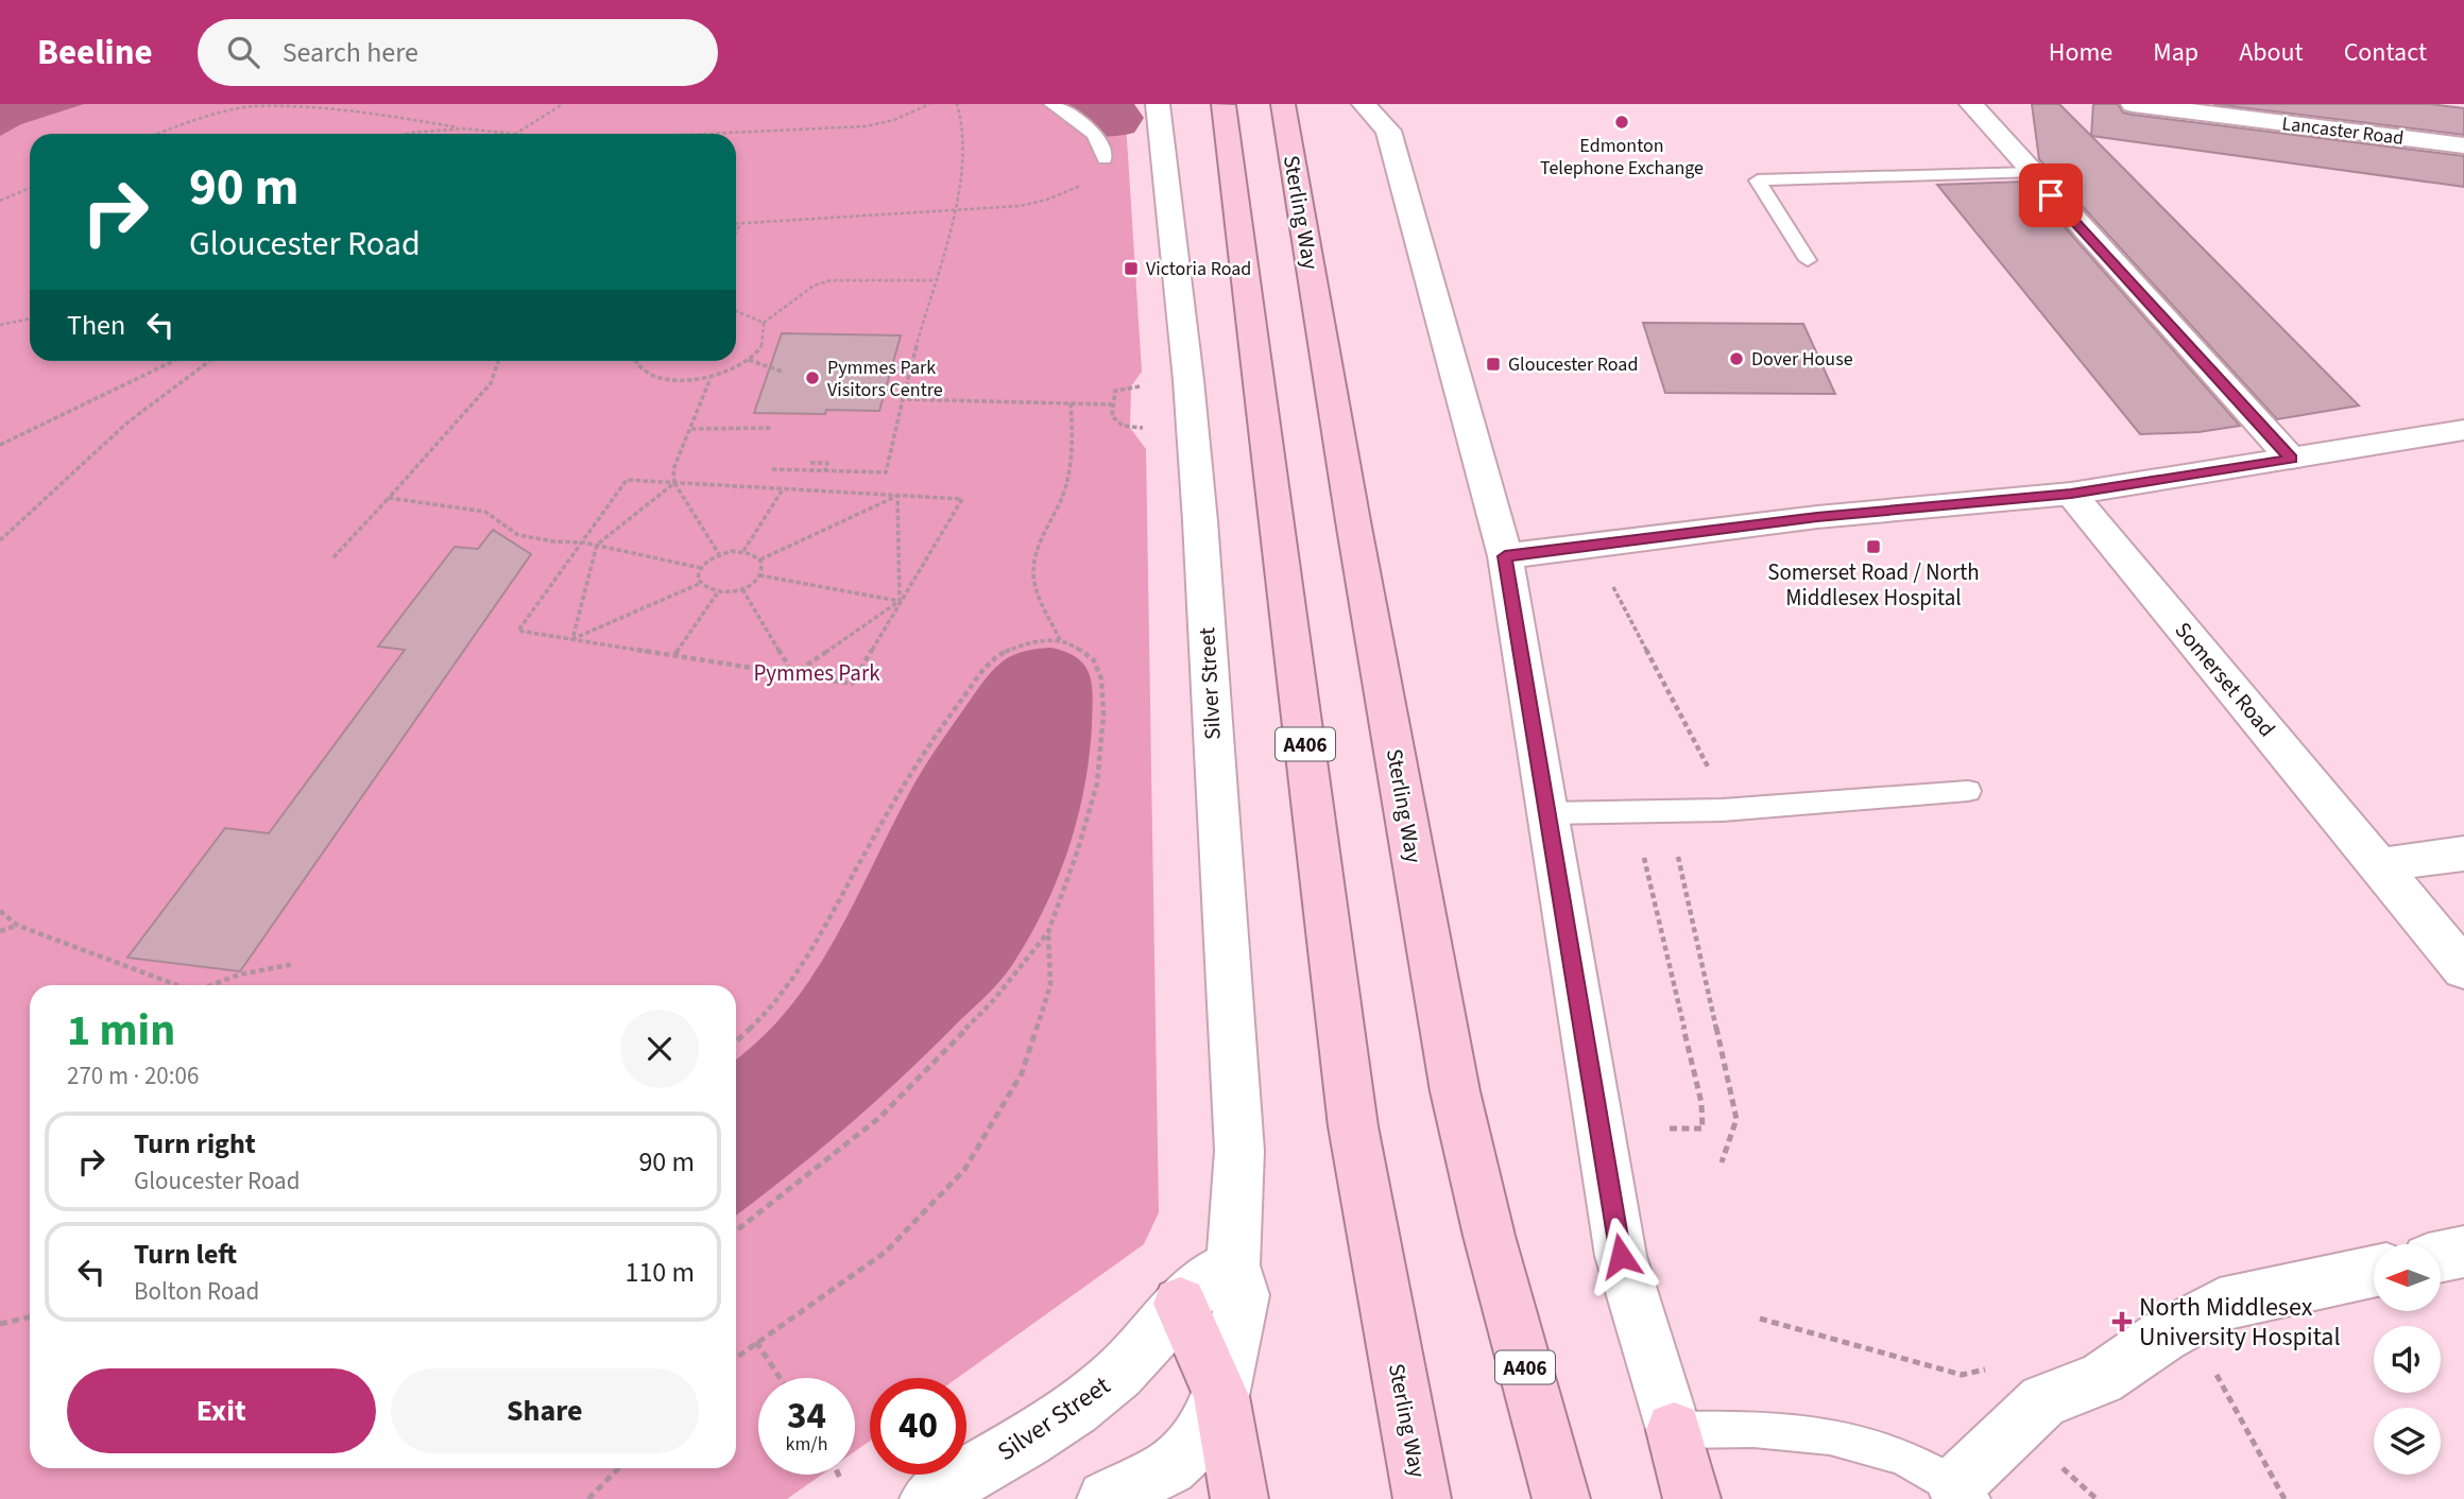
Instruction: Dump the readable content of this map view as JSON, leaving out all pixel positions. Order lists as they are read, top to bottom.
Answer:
{
  "streets": {
    "highway": ["Sterling Way", "A406"],
    "street": ["Lancaster Road", "Somerset Road", "Silver Street"]
  },
  "parks": ["Pymmes Park"],
  "places": {
    "other": ["Edmonton Telephone Exchange", "Dover House", "Pymmes Park Visitors Centre"],
    "transit": ["Victoria Road", "Gloucester Road", "Somerset Road / North Middlesex Hospital"],
    "health": ["North Middlesex University Hospital"]
  },
  "north": "left",
  "page": {
    "header": "Beeline",
    "search": "Search here",
    "nav": [
      "Home",
      "Map",
      "About",
      "Contact"
    ],
    "turn": ["90 m", "Gloucester Road"],
    "then": "Then",
    "heading": ["1 min", "270 m · 20:06"],
    "list": [
      {
        "name": "Turn right",
        "note": "Gloucester Road",
        "value": "90 m"
      },
      {
        "name": "Turn left",
        "note": "Bolton Road",
        "value": "110 m"
      }
    ],
    "buttons": ["Exit", "Share"],
    "speed": "34 km/h",
    "limit": "40"
  }
}
